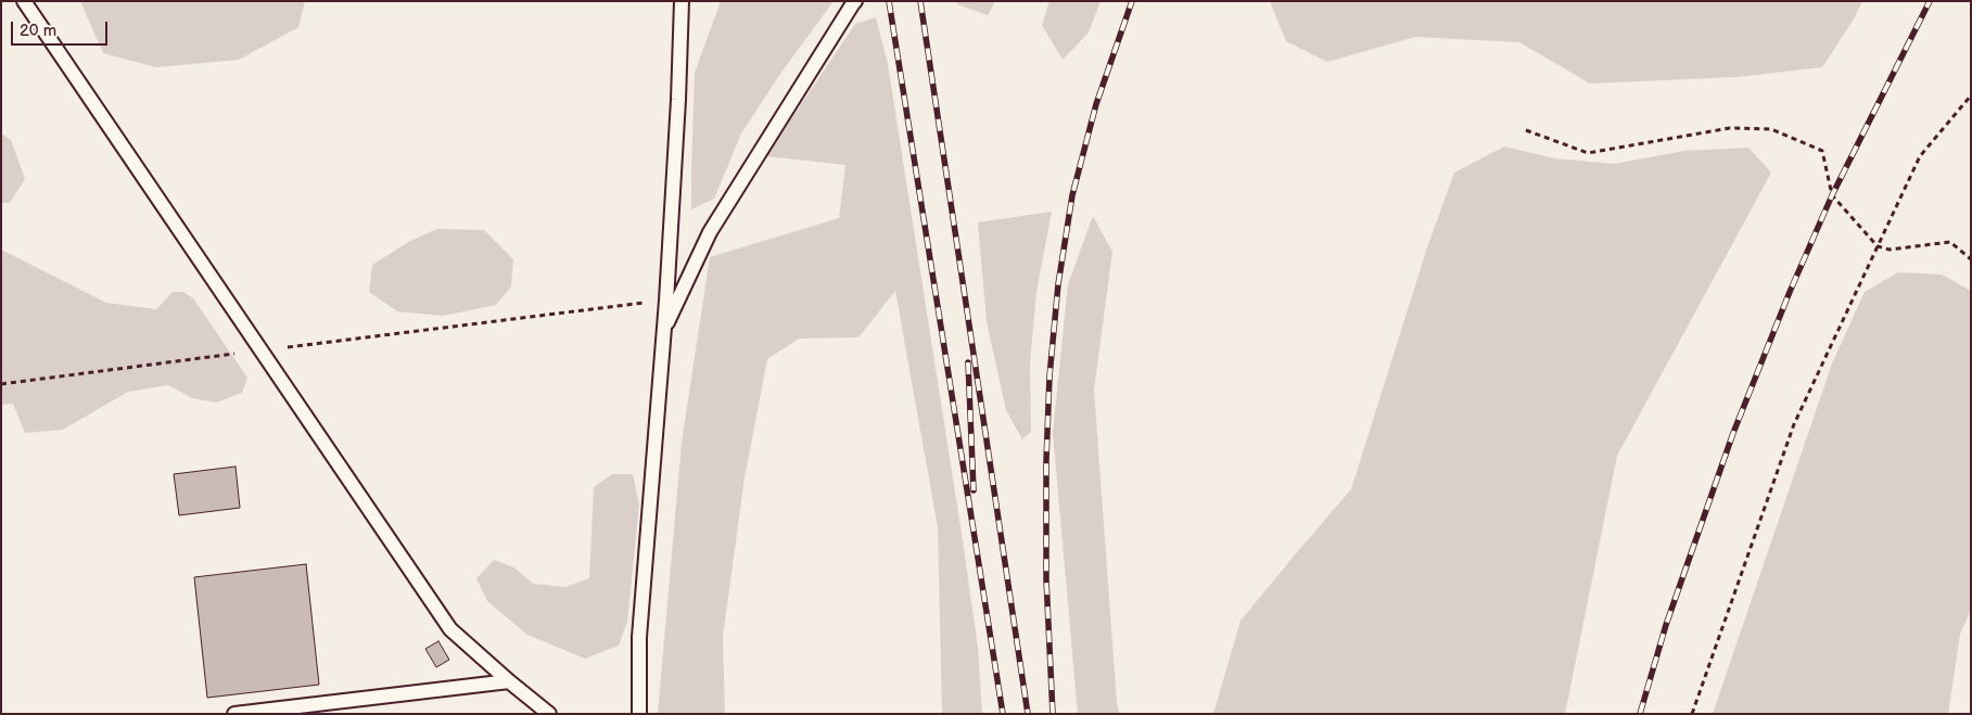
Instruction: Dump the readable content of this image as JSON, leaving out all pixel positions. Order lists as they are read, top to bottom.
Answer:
{
  "scale_bar": "20 m"
}
